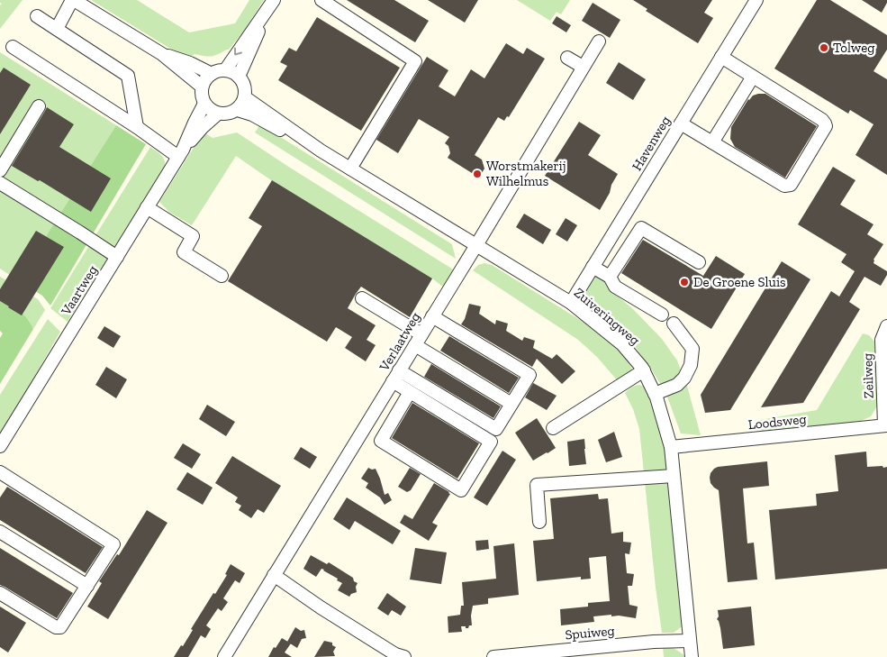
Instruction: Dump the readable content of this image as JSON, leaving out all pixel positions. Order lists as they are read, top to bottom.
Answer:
{
  "streets": {
    "street": [
      "Havenweg",
      "Vaartweg",
      "Zuiveringweg",
      "Verlaatweg",
      "Zeilweg",
      "Loodsweg",
      "Spuiweg"
    ]
  },
  "crossings": [
    ["Havenweg", "Zuiveringweg"],
    ["Vaartweg", "Zuiveringweg"],
    ["Zuiveringweg", "Verlaatweg"],
    ["Zuiveringweg", "Loodsweg"],
    ["Zuiveringweg", "Spuiweg"],
    ["Zeilweg", "Loodsweg"]
  ],
  "places": ["Tolweg", "Worstmakerij Wilhelmus", "De Groene Sluis"]
}
